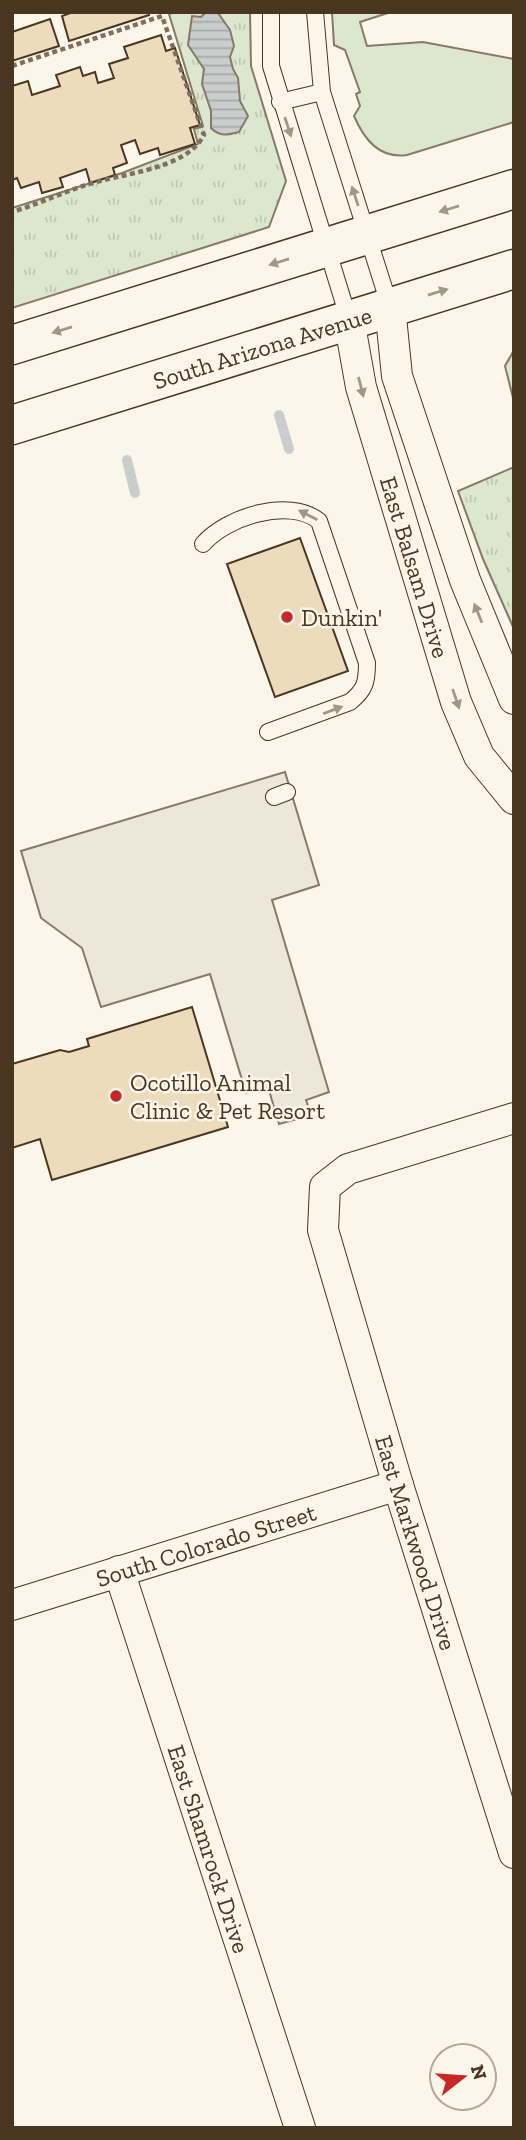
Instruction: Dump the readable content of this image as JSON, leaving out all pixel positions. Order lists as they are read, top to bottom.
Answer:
{
  "streets": {
    "main road": ["South Arizona Avenue"],
    "street": [
      "East Balsam Drive",
      "East Markwood Drive",
      "South Colorado Street",
      "East Shamrock Drive"
    ]
  },
  "crossings": [
    ["South Arizona Avenue", "East Balsam Drive"],
    ["East Markwood Drive", "South Colorado Street"],
    ["South Colorado Street", "East Shamrock Drive"]
  ],
  "places": ["Dunkin'", "Ocotillo Animal Clinic & Pet Resort"],
  "north": "right"
}
